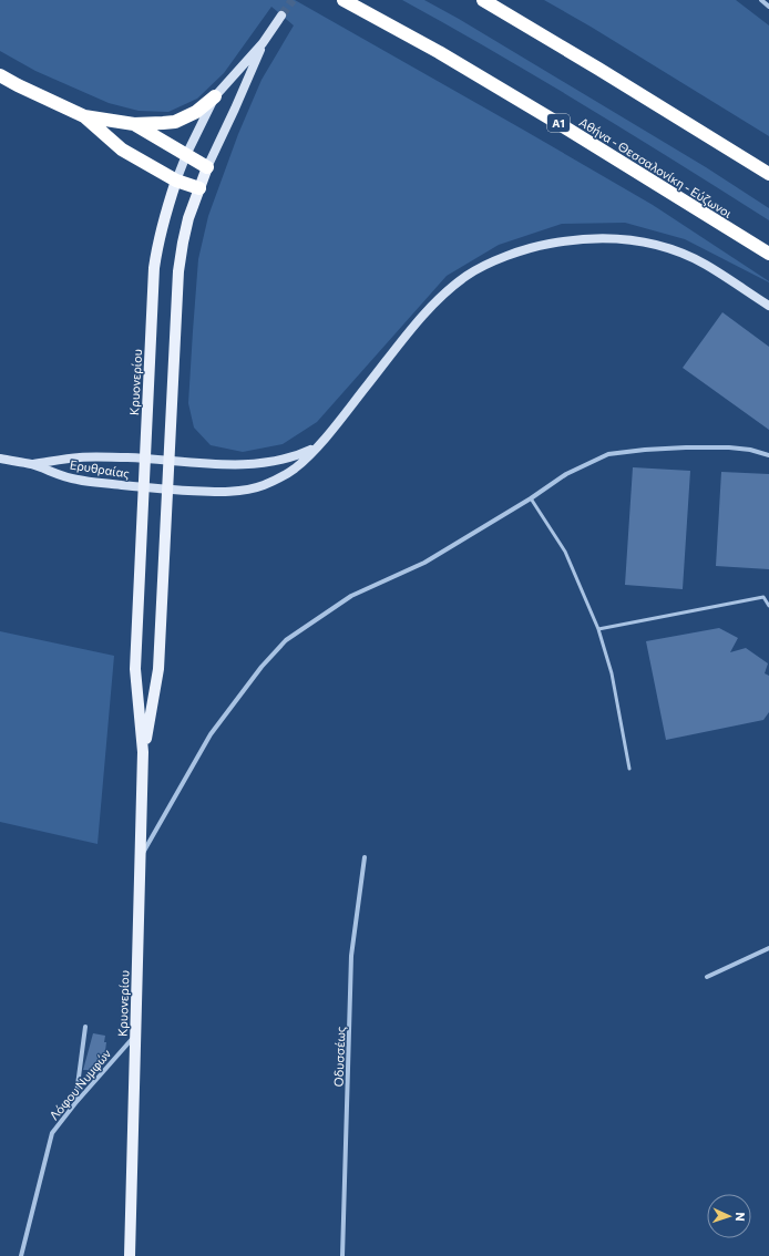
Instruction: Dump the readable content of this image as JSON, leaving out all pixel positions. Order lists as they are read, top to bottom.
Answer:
{
  "streets": {
    "highway": ["Α1", "Αθήνα - Θεσσαλονίκη - Εύζωνοι"],
    "main road": ["Κρυονερίου", "Ερυθραίας"],
    "street": ["Οδυσσέως", "Λόφου Νυμφών"]
  },
  "crossings": [
    ["Κρυονερίου", "Ερυθραίας"],
    ["Κρυονερίου", "Λόφου Νυμφών"]
  ],
  "north": "right"
}
